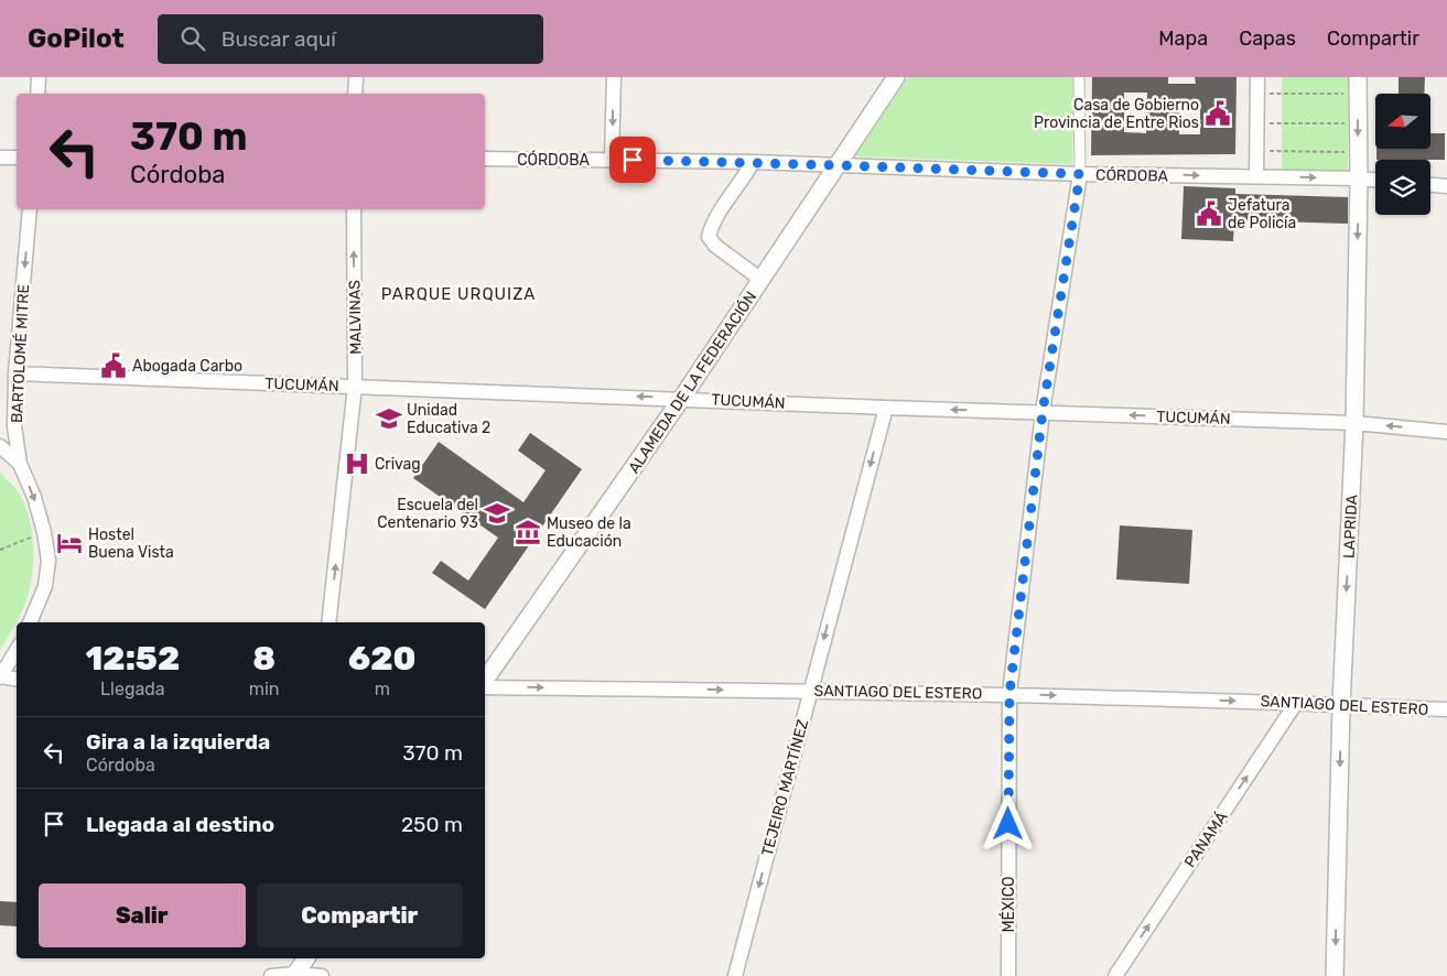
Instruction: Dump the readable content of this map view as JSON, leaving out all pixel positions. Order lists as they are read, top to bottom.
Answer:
{
  "streets": {
    "street": [
      "CÓRDOBA",
      "MALVINAS",
      "BARTOLOMÉ MITRE",
      "ALAMEDA DE LA FEDERACIÓN",
      "TUCUMÁN",
      "LAPRIDA",
      "SANTIAGO DEL ESTERO",
      "TEJEIRO MARTÍNEZ",
      "PANAMÁ",
      "MÉXICO"
    ]
  },
  "crossings": [
    ["CÓRDOBA", "ALAMEDA DE LA FEDERACIÓN"],
    ["CÓRDOBA", "LAPRIDA"],
    ["CÓRDOBA", "MÉXICO"],
    ["MALVINAS", "TUCUMÁN"],
    ["BARTOLOMÉ MITRE", "TUCUMÁN"],
    ["ALAMEDA DE LA FEDERACIÓN", "TUCUMÁN"],
    ["TUCUMÁN", "LAPRIDA"],
    ["TUCUMÁN", "TEJEIRO MARTÍNEZ"],
    ["TUCUMÁN", "MÉXICO"],
    ["LAPRIDA", "SANTIAGO DEL ESTERO"],
    ["SANTIAGO DEL ESTERO", "TEJEIRO MARTÍNEZ"],
    ["SANTIAGO DEL ESTERO", "PANAMÁ"],
    ["SANTIAGO DEL ESTERO", "MÉXICO"]
  ],
  "one_way": [
    "MALVINAS",
    "BARTOLOMÉ MITRE",
    "TUCUMÁN",
    "LAPRIDA",
    "SANTIAGO DEL ESTERO",
    "TEJEIRO MARTÍNEZ",
    "PANAMÁ"
  ],
  "districts": ["PARQUE URQUIZA"],
  "places": {
    "public building": ["Casa de Gobierno Provincia de Entre Rios", "Jefatura de Policía", "Abogada Carbo"],
    "school or university": ["Unidad Educativa 2", "Escuela del Centenario 93"],
    "hospital": ["Crivag"],
    "museum": ["Museo de la Educación"],
    "hotel": ["Hostel Buena Vista"]
  },
  "north": "left",
  "page": {
    "header": "GoPilot",
    "search": "Buscar aquí",
    "nav": ["Mapa", "Capas", "Compartir"],
    "turn": ["370 m", "Córdoba"],
    "eta": [
      "12:52",
      "Llegada",
      "8",
      "min",
      "620",
      "m"
    ],
    "list": [
      {
        "name": "Gira a la izquierda",
        "note": "Córdoba",
        "value": "370 m"
      },
      {
        "name": "Llegada al destino",
        "value": "250 m"
      }
    ],
    "buttons": ["Salir", "Compartir"]
  }
}
